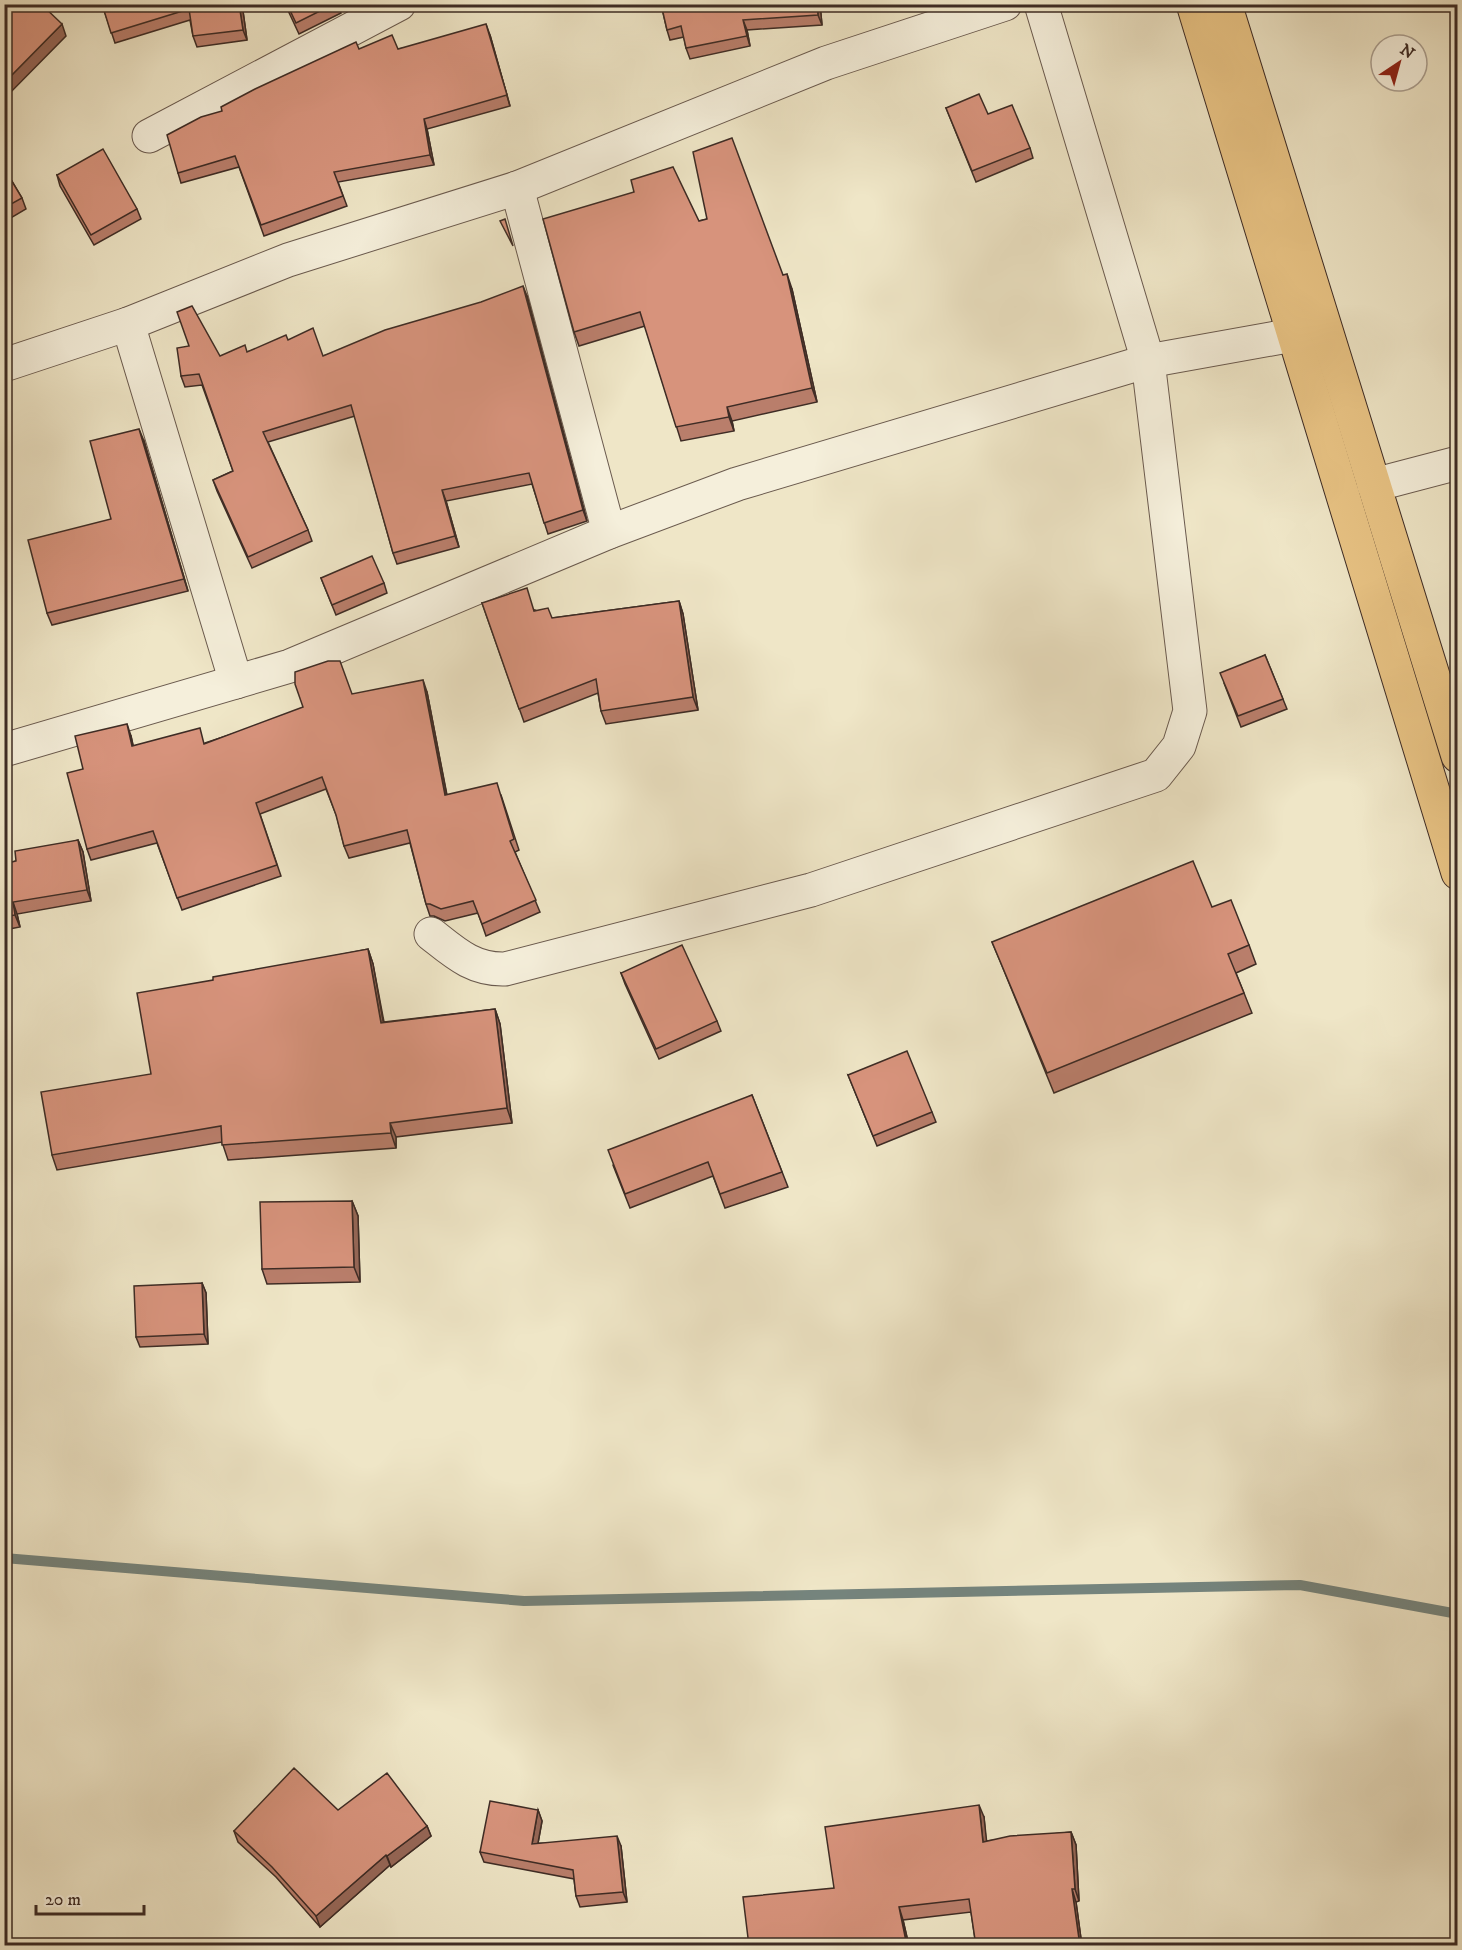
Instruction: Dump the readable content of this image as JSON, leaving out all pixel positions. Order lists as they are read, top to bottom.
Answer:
{
  "scale_bar": "20 m",
  "north": "top right"
}
